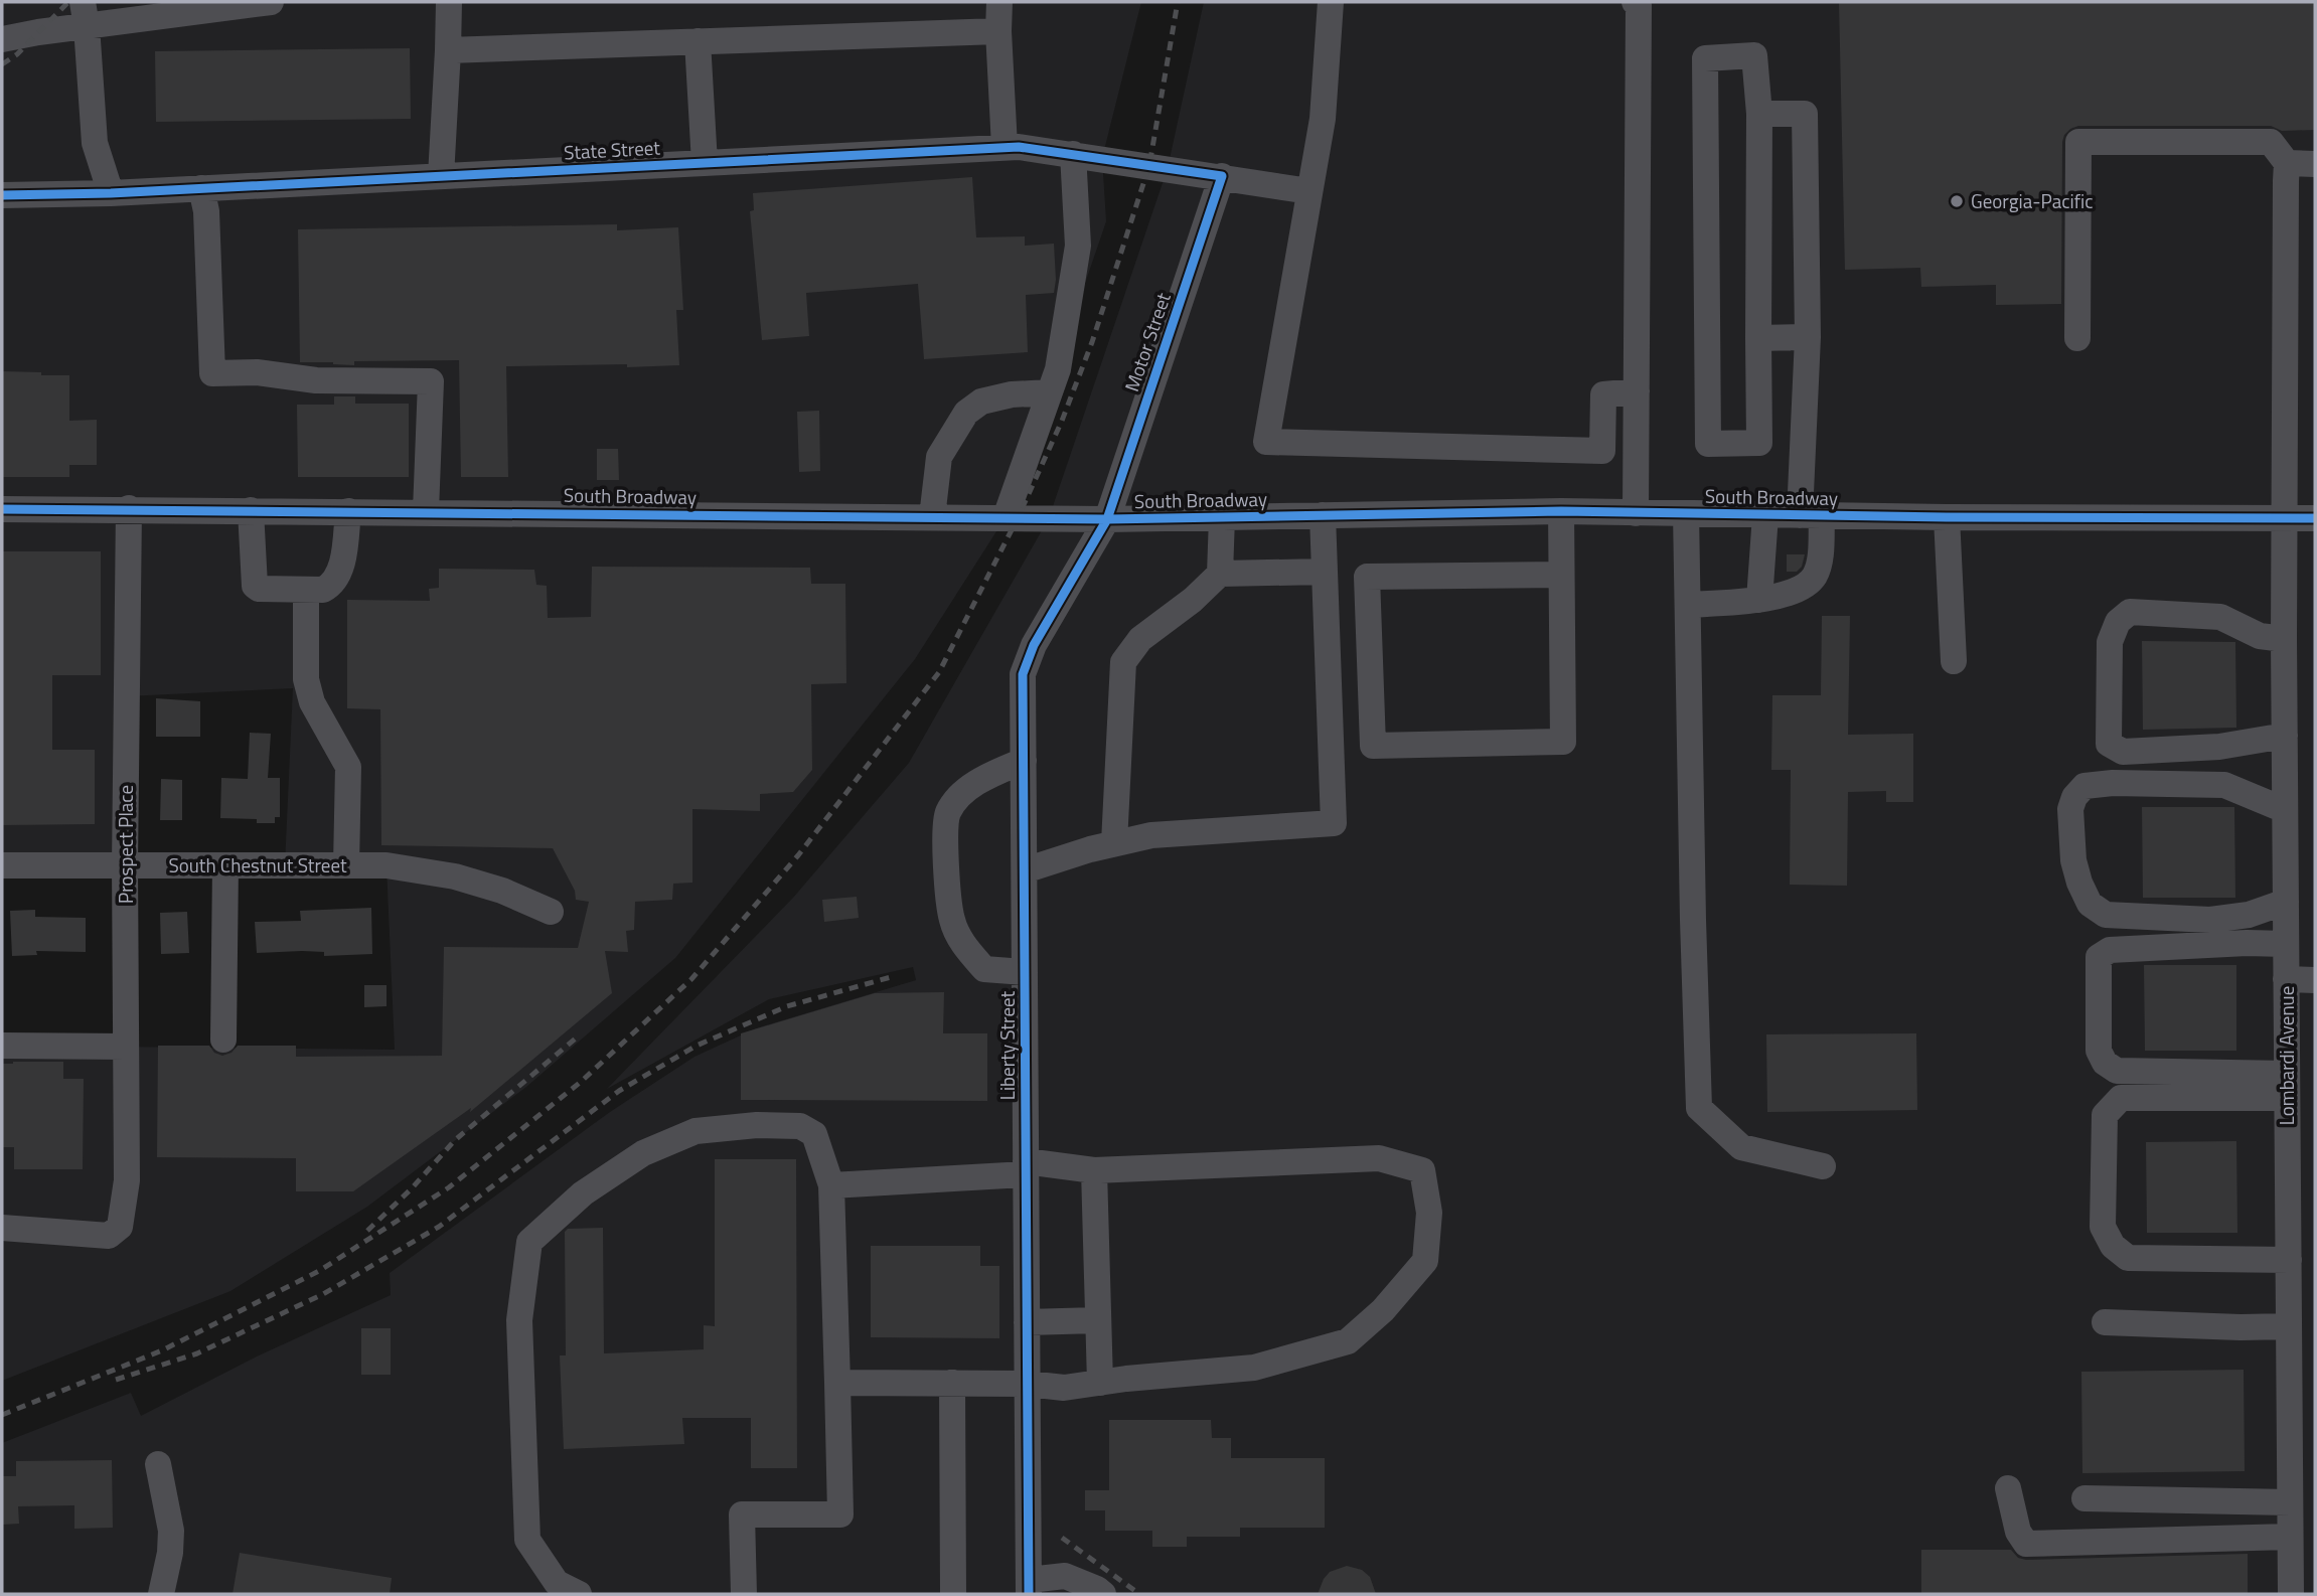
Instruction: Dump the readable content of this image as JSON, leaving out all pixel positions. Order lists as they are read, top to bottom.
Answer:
{
  "streets": {
    "street": [
      "State Street",
      "Motor Street",
      "South Broadway",
      "Prospect Place",
      "South Chestnut Street",
      "Liberty Street",
      "Lombardi Avenue"
    ]
  },
  "crossings": [
    ["State Street", "Motor Street"],
    ["Motor Street", "South Broadway"],
    ["Motor Street", "Liberty Street"],
    ["South Broadway", "Prospect Place"],
    ["South Broadway", "Liberty Street"],
    ["South Broadway", "Lombardi Avenue"],
    ["Prospect Place", "South Chestnut Street"]
  ],
  "places": ["Georgia-Pacific"]
}
